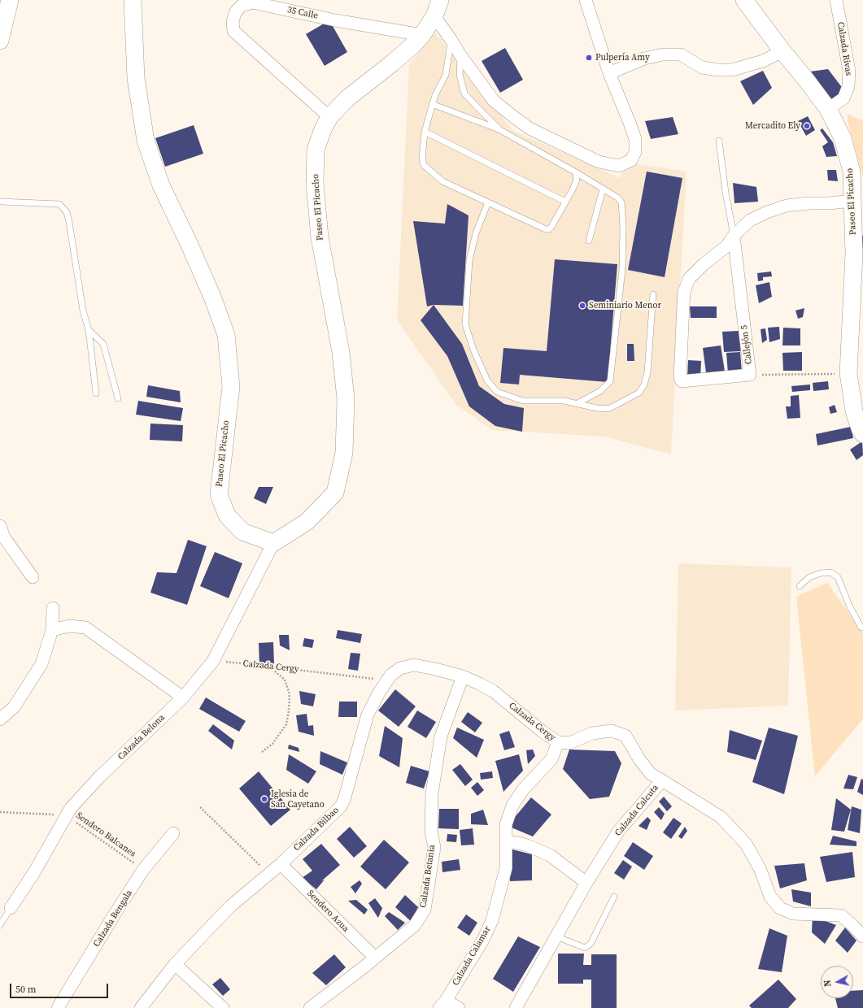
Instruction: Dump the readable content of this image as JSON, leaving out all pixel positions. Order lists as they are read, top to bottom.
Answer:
{
  "streets": {
    "street": [
      "35 Calle",
      "Calzada Rivas",
      "Paseo El Picacho",
      "Callejón 5",
      "Calzada Cergy",
      "Calzada Belona",
      "Calzada Calcuta",
      "Calzada Bilbao",
      "Calzada Betania",
      "Sendero Azua",
      "Calzada Bengala",
      "Calzada Calamar"
    ],
    "path": ["Sendero Balcanes"]
  },
  "crossings": [
    ["35 Calle", "Paseo El Picacho"],
    ["Calzada Rivas", "Paseo El Picacho"],
    ["Paseo El Picacho", "Callejón 5"],
    ["Paseo El Picacho", "Calzada Belona"],
    ["Calzada Cergy", "Calzada Belona"],
    ["Calzada Cergy", "Calzada Calcuta"],
    ["Calzada Cergy", "Calzada Bilbao"],
    ["Calzada Cergy", "Calzada Betania"],
    ["Calzada Cergy", "Calzada Calamar"],
    ["Calzada Belona", "Sendero Balcanes"],
    ["Calzada Bilbao", "Calzada Betania"],
    ["Calzada Bilbao", "Sendero Azua"],
    ["Sendero Balcanes", "Calzada Bengala"],
    ["Calzada Betania", "Sendero Azua"]
  ],
  "places": [
    "Pulpería Amy",
    "Mercadito Ely",
    "Seminiario Menor",
    "Iglesia de San Cayetano"
  ],
  "scale_bar": "50 m",
  "north": "left"
}
